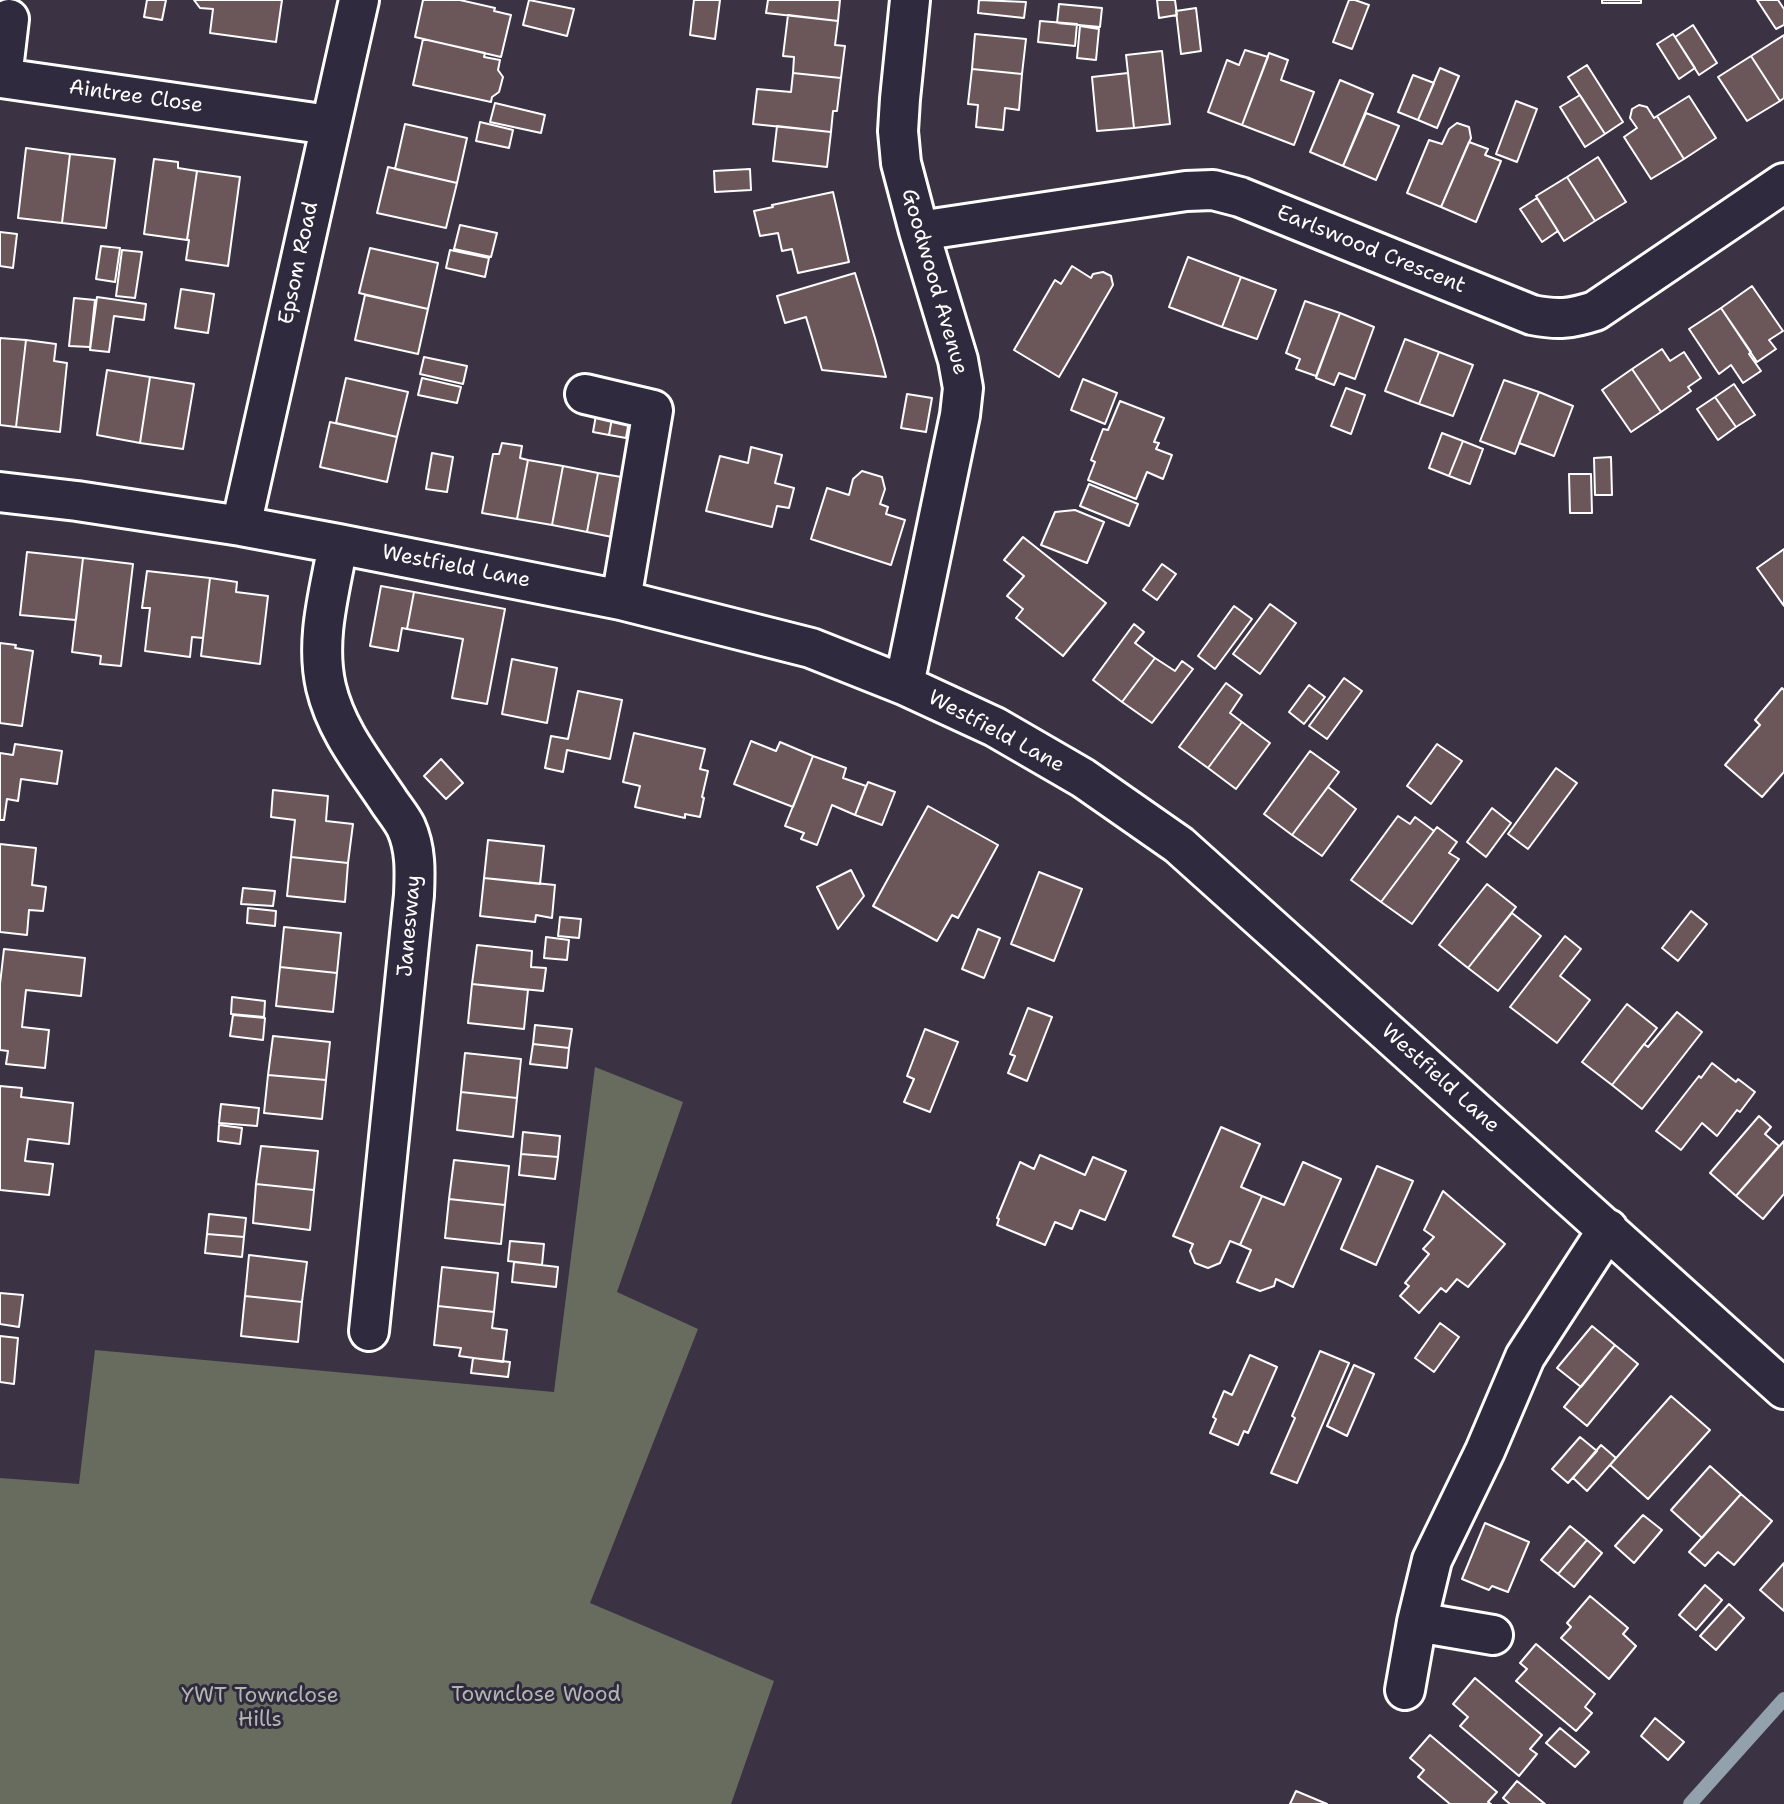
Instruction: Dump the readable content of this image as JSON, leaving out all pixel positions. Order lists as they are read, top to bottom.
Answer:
{
  "streets": {
    "street": [
      "Aintree Close",
      "Earlswood Crescent",
      "Epsom Road",
      "Goodwood Avenue",
      "Westfield Lane",
      "Janesway"
    ]
  },
  "crossings": [
    ["Aintree Close", "Epsom Road"],
    ["Earlswood Crescent", "Goodwood Avenue"],
    ["Epsom Road", "Westfield Lane"],
    ["Goodwood Avenue", "Westfield Lane"],
    ["Westfield Lane", "Janesway"]
  ],
  "parks": ["Townclose Wood", "YWT Townclose Hills"]
}
